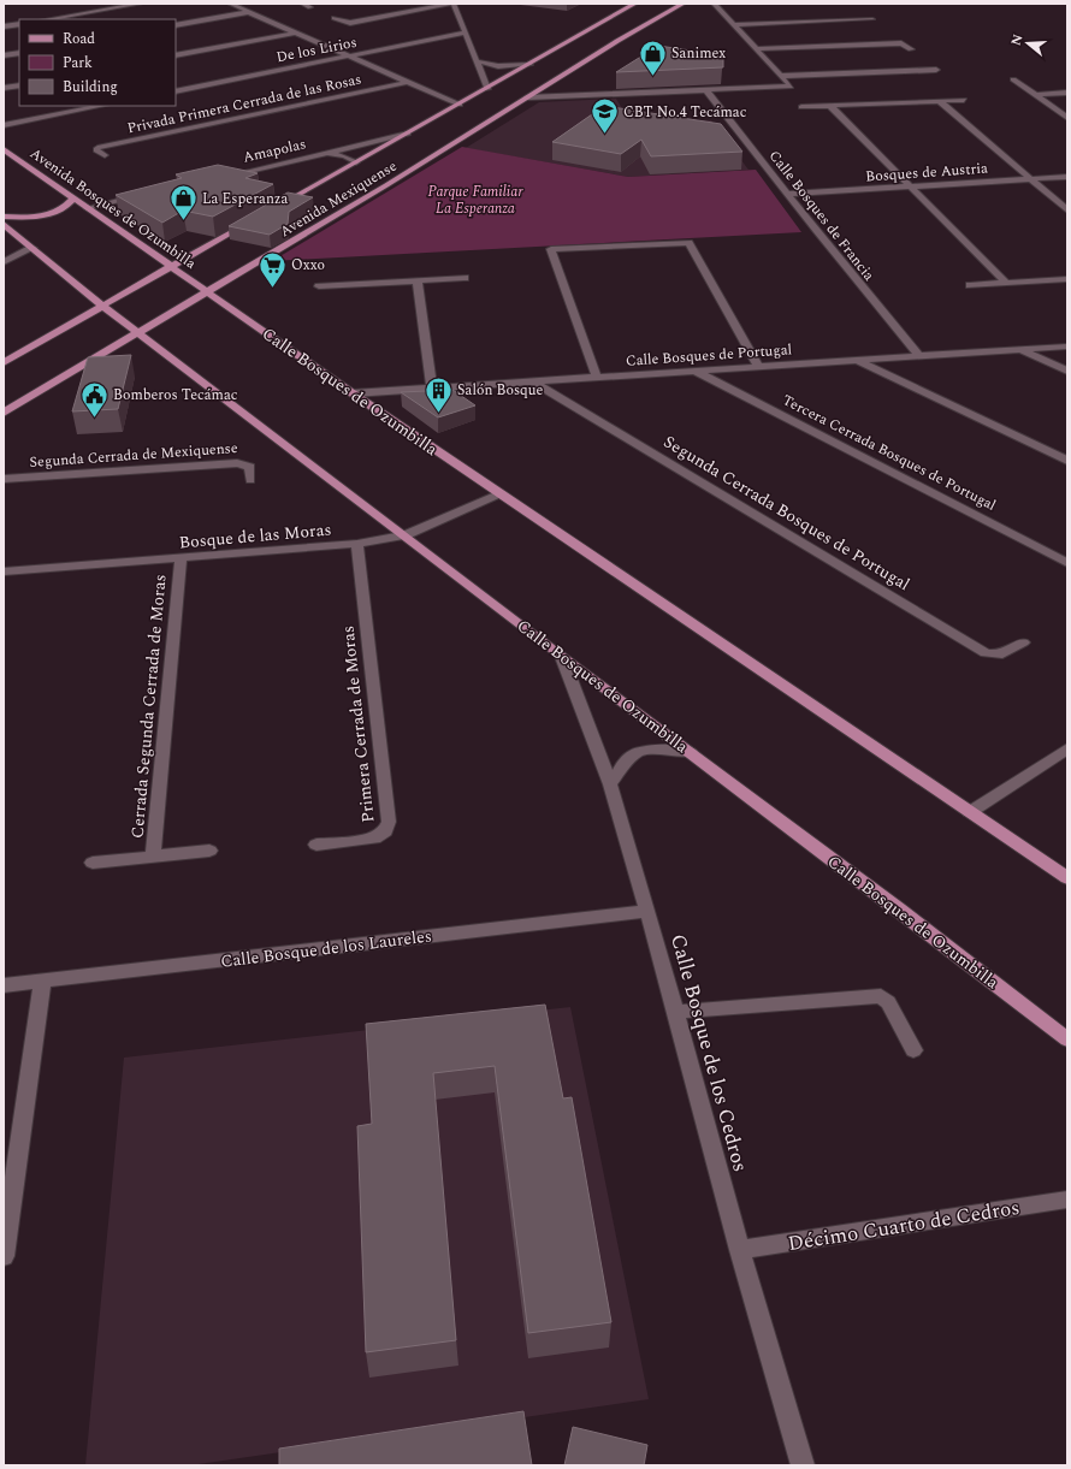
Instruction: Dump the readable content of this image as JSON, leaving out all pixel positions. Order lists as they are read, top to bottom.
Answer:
{
  "streets": {
    "main road": ["Avenida Mexiquense", "Avenida Bosques de Ozumbilla", "Calle Bosques de Ozumbilla"],
    "street": [
      "De los Lirios",
      "Privada Primera Cerrada de las Rosas",
      "Amapolas",
      "Bosques de Austria",
      "Calle Bosques de Francia",
      "Calle Bosques de Portugal",
      "Tercera Cerrada Bosques de Portugal",
      "Segunda Cerrada de Mexiquense",
      "Segunda Cerrada Bosques de Portugal",
      "Bosque de las Moras",
      "Cerrada Segunda Cerrada de Moras",
      "Primera Cerrada de Moras",
      "Calle Bosque de los Laureles",
      "Calle Bosque de los Cedros",
      "Décimo Cuarto de Cedros"
    ]
  },
  "crossings": [
    ["Amapolas", "Avenida Mexiquense"],
    ["Bosques de Austria", "Calle Bosques de Francia"],
    ["Avenida Mexiquense", "Avenida Bosques de Ozumbilla"],
    ["Avenida Mexiquense", "Calle Bosques de Ozumbilla"],
    ["Avenida Bosques de Ozumbilla", "Calle Bosques de Ozumbilla"],
    ["Calle Bosques de Francia", "Calle Bosques de Portugal"],
    ["Calle Bosques de Portugal", "Calle Bosques de Ozumbilla"],
    ["Calle Bosques de Portugal", "Tercera Cerrada Bosques de Portugal"],
    ["Calle Bosques de Portugal", "Segunda Cerrada Bosques de Portugal"],
    ["Calle Bosques de Ozumbilla", "Bosque de las Moras"],
    ["Calle Bosques de Ozumbilla", "Calle Bosque de los Cedros"],
    ["Bosque de las Moras", "Cerrada Segunda Cerrada de Moras"],
    ["Bosque de las Moras", "Primera Cerrada de Moras"],
    ["Calle Bosque de los Laureles", "Calle Bosque de los Cedros"],
    ["Calle Bosque de los Cedros", "Décimo Cuarto de Cedros"]
  ],
  "parks": ["Parque Familiar La Esperanza"],
  "places": {
    "shop": ["Sanimex", "La Esperanza"],
    "school or university": ["CBT No.4 Tecámac"],
    "supermarket": ["Oxxo"],
    "building": ["Salón Bosque"],
    "public building": ["Bomberos Tecámac"]
  },
  "legend": ["Road", "Park", "Building"],
  "north": "left"
}
